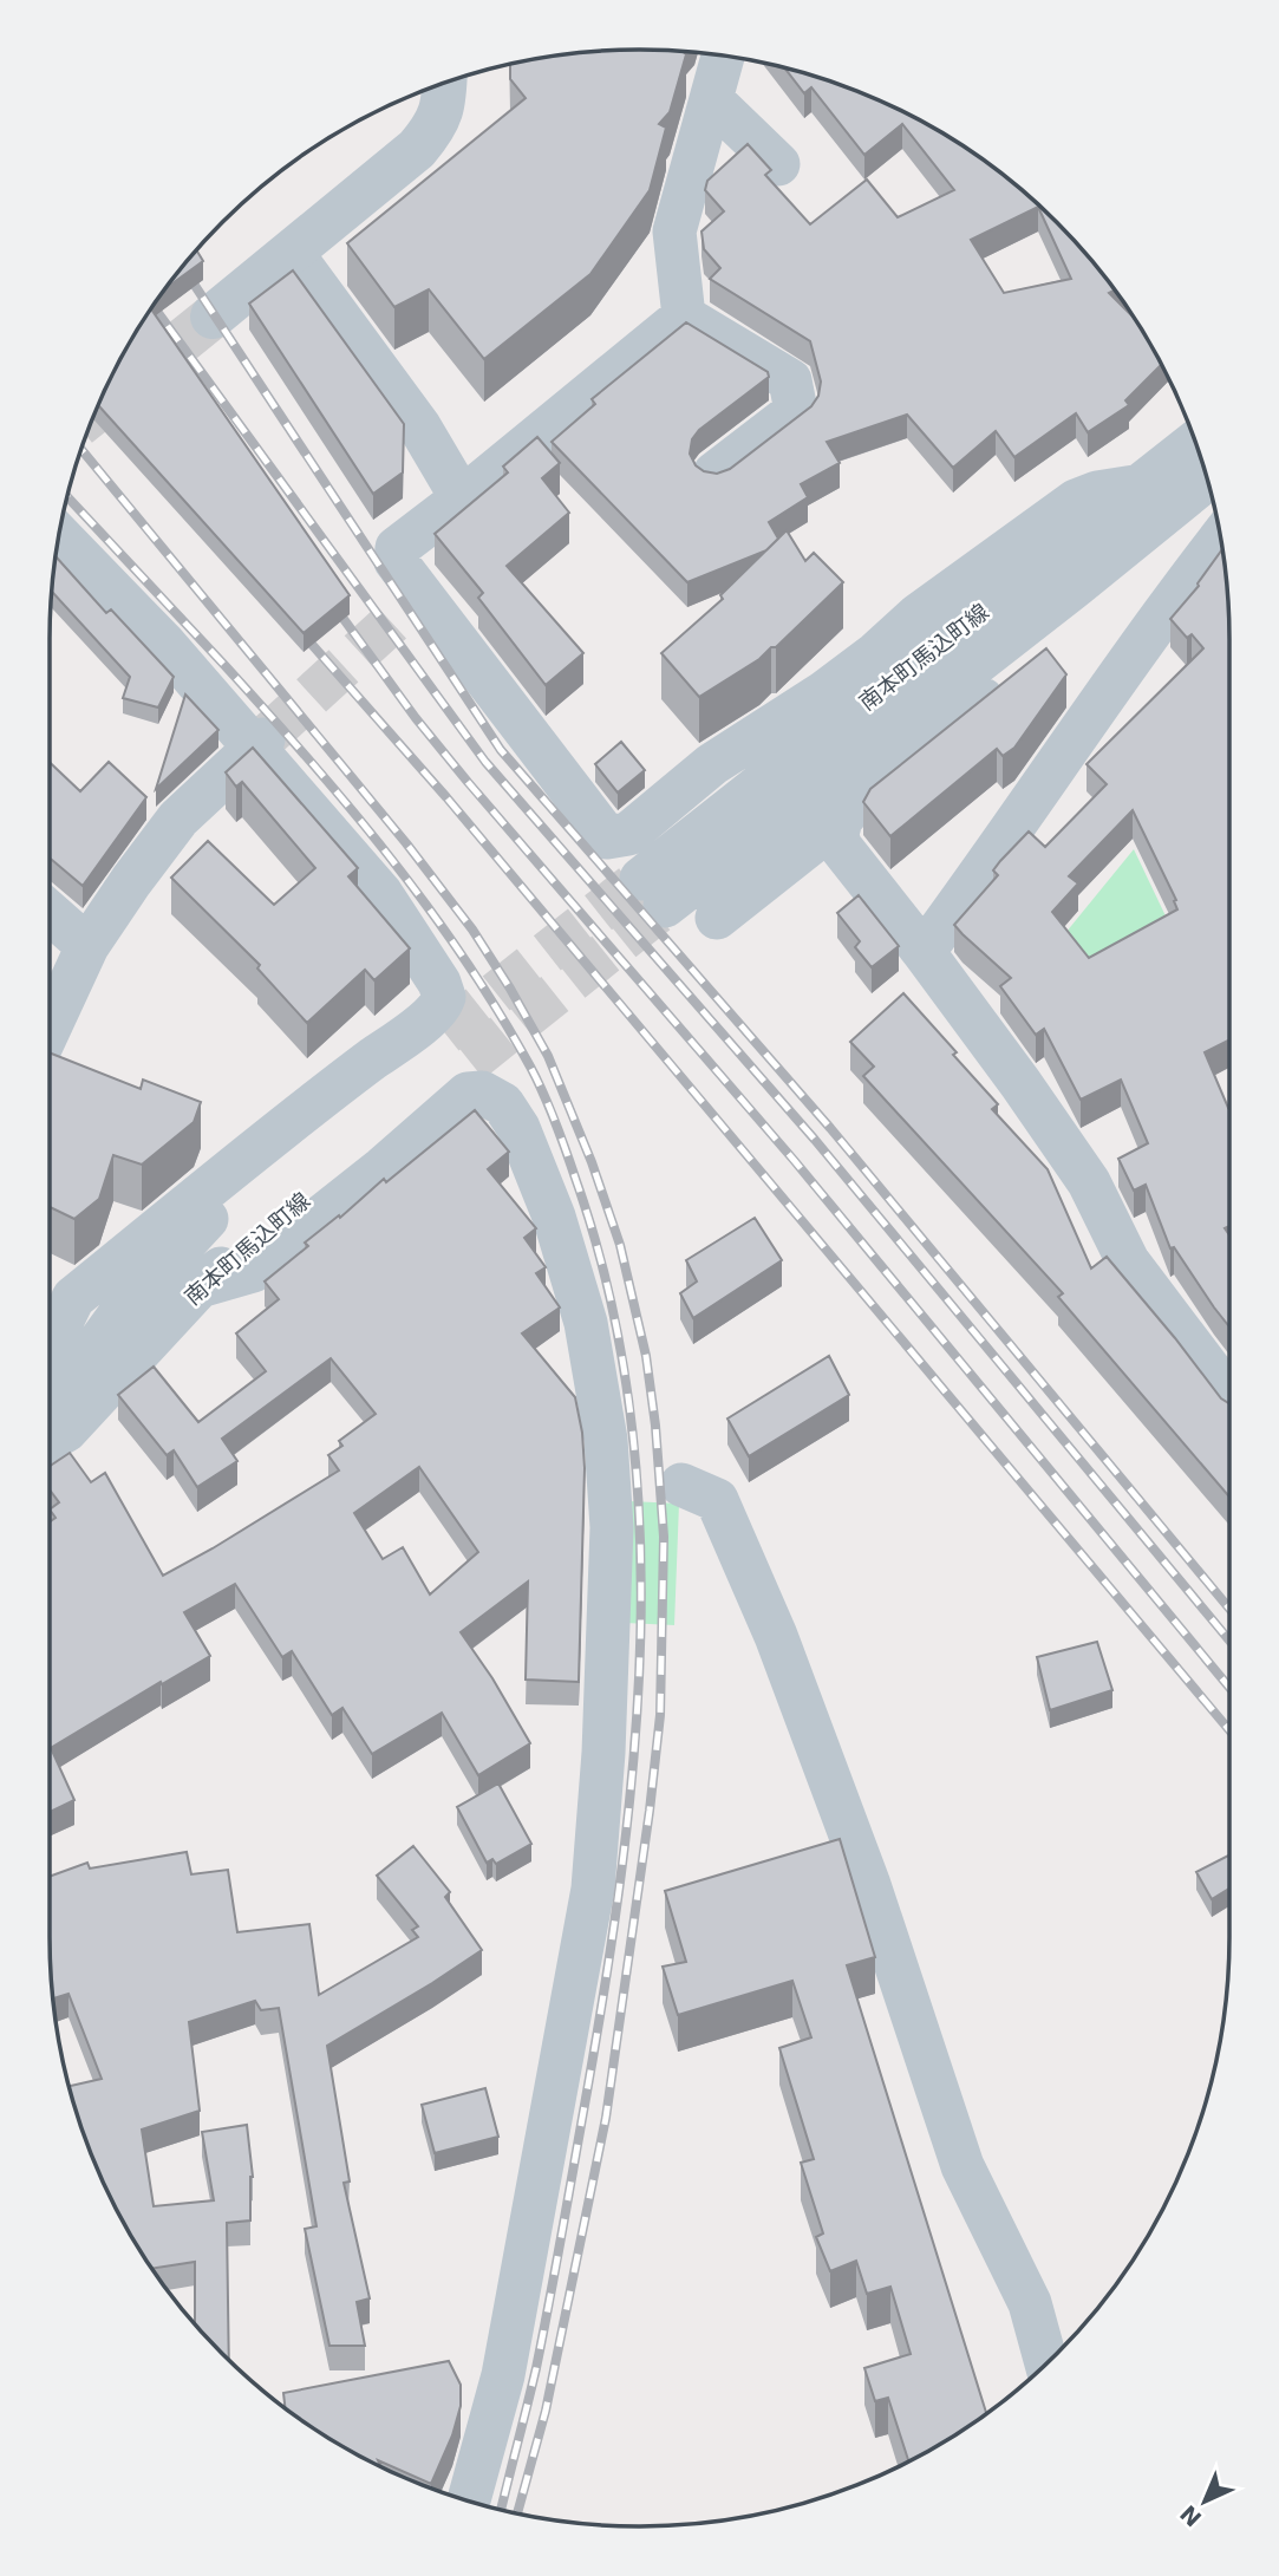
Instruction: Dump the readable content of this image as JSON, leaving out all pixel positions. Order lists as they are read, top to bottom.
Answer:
{
  "streets": {
    "street": ["南本町馬込町線"]
  },
  "north": "bottom left"
}
